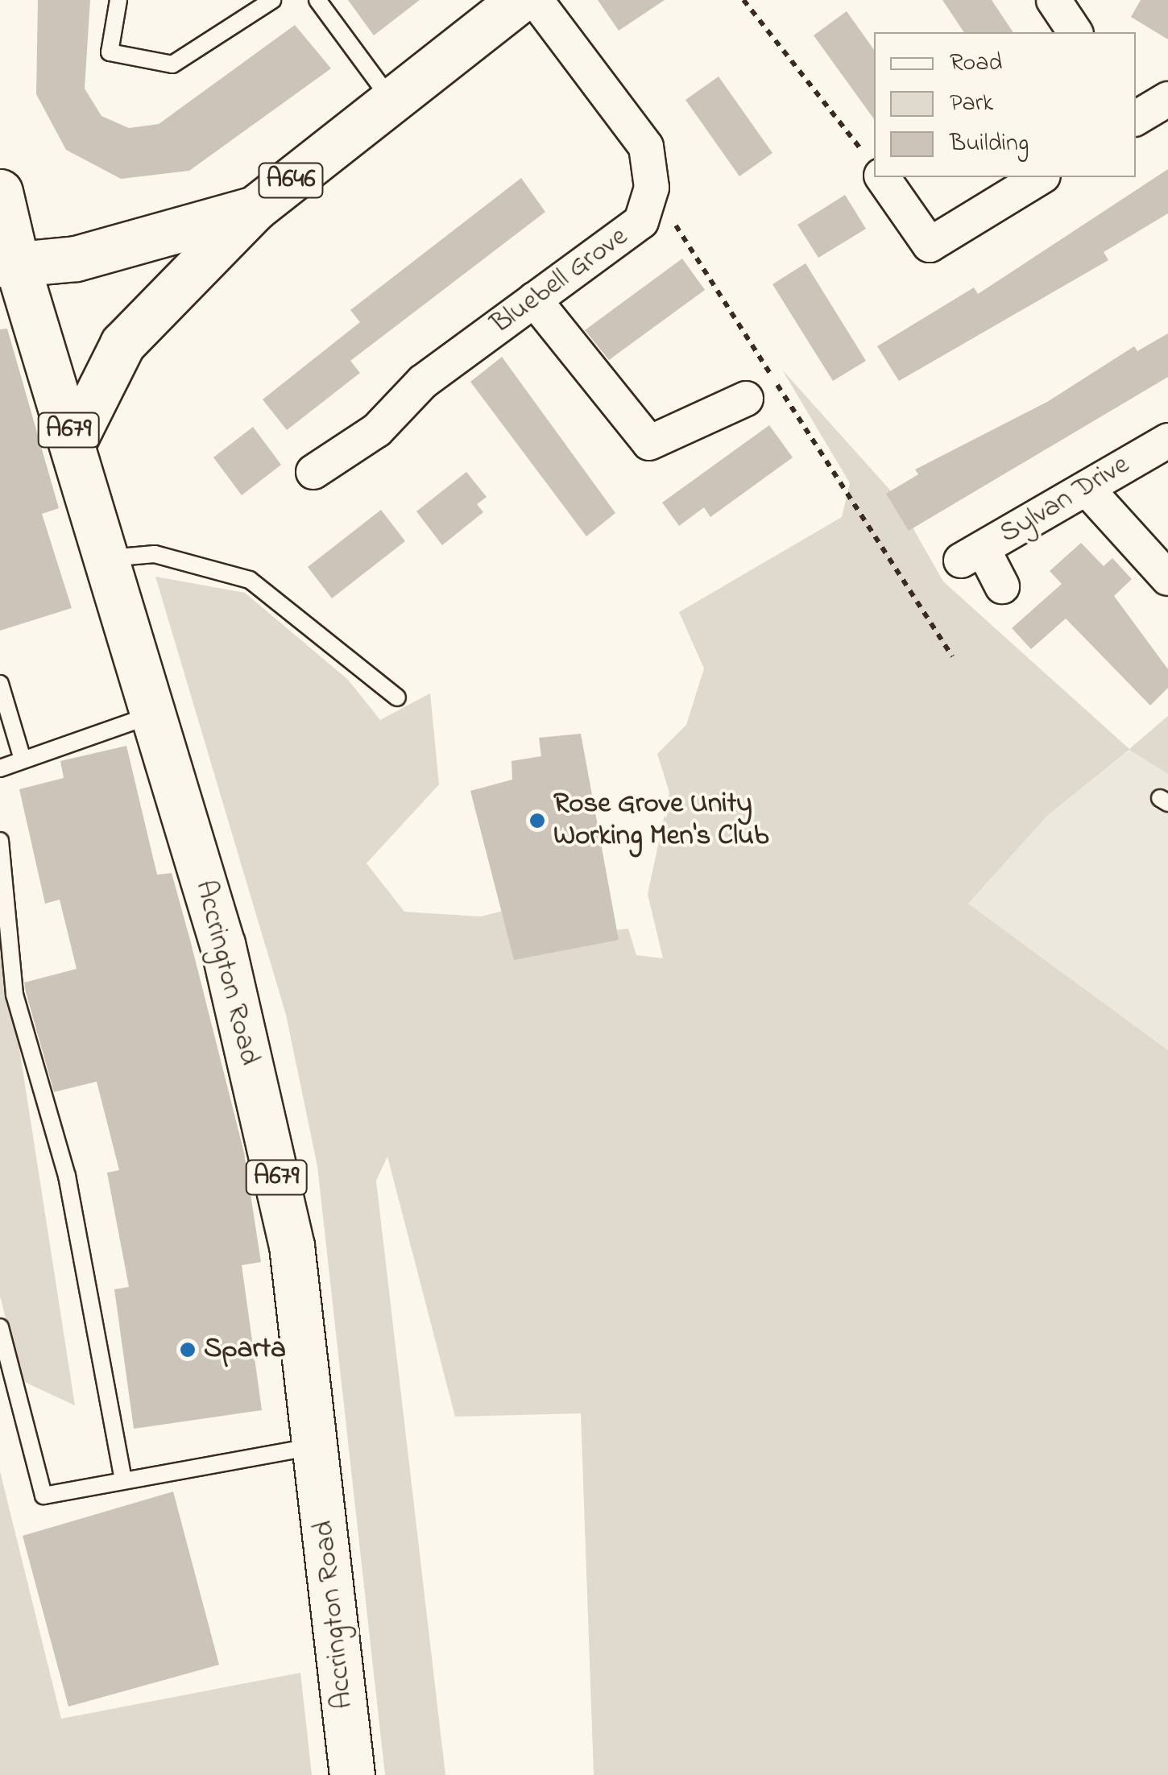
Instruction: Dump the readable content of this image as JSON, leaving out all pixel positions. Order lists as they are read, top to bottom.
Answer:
{
  "streets": {
    "main road": ["A646", "A679", "Accrington Road"],
    "street": ["Bluebell Grove", "Sylvan Drive"]
  },
  "crossings": [
    ["A646", "Accrington Road"]
  ],
  "places": ["Rose Grove Unity Working Men's Club", "Sparta"],
  "legend": ["Road", "Park", "Building"]
}
